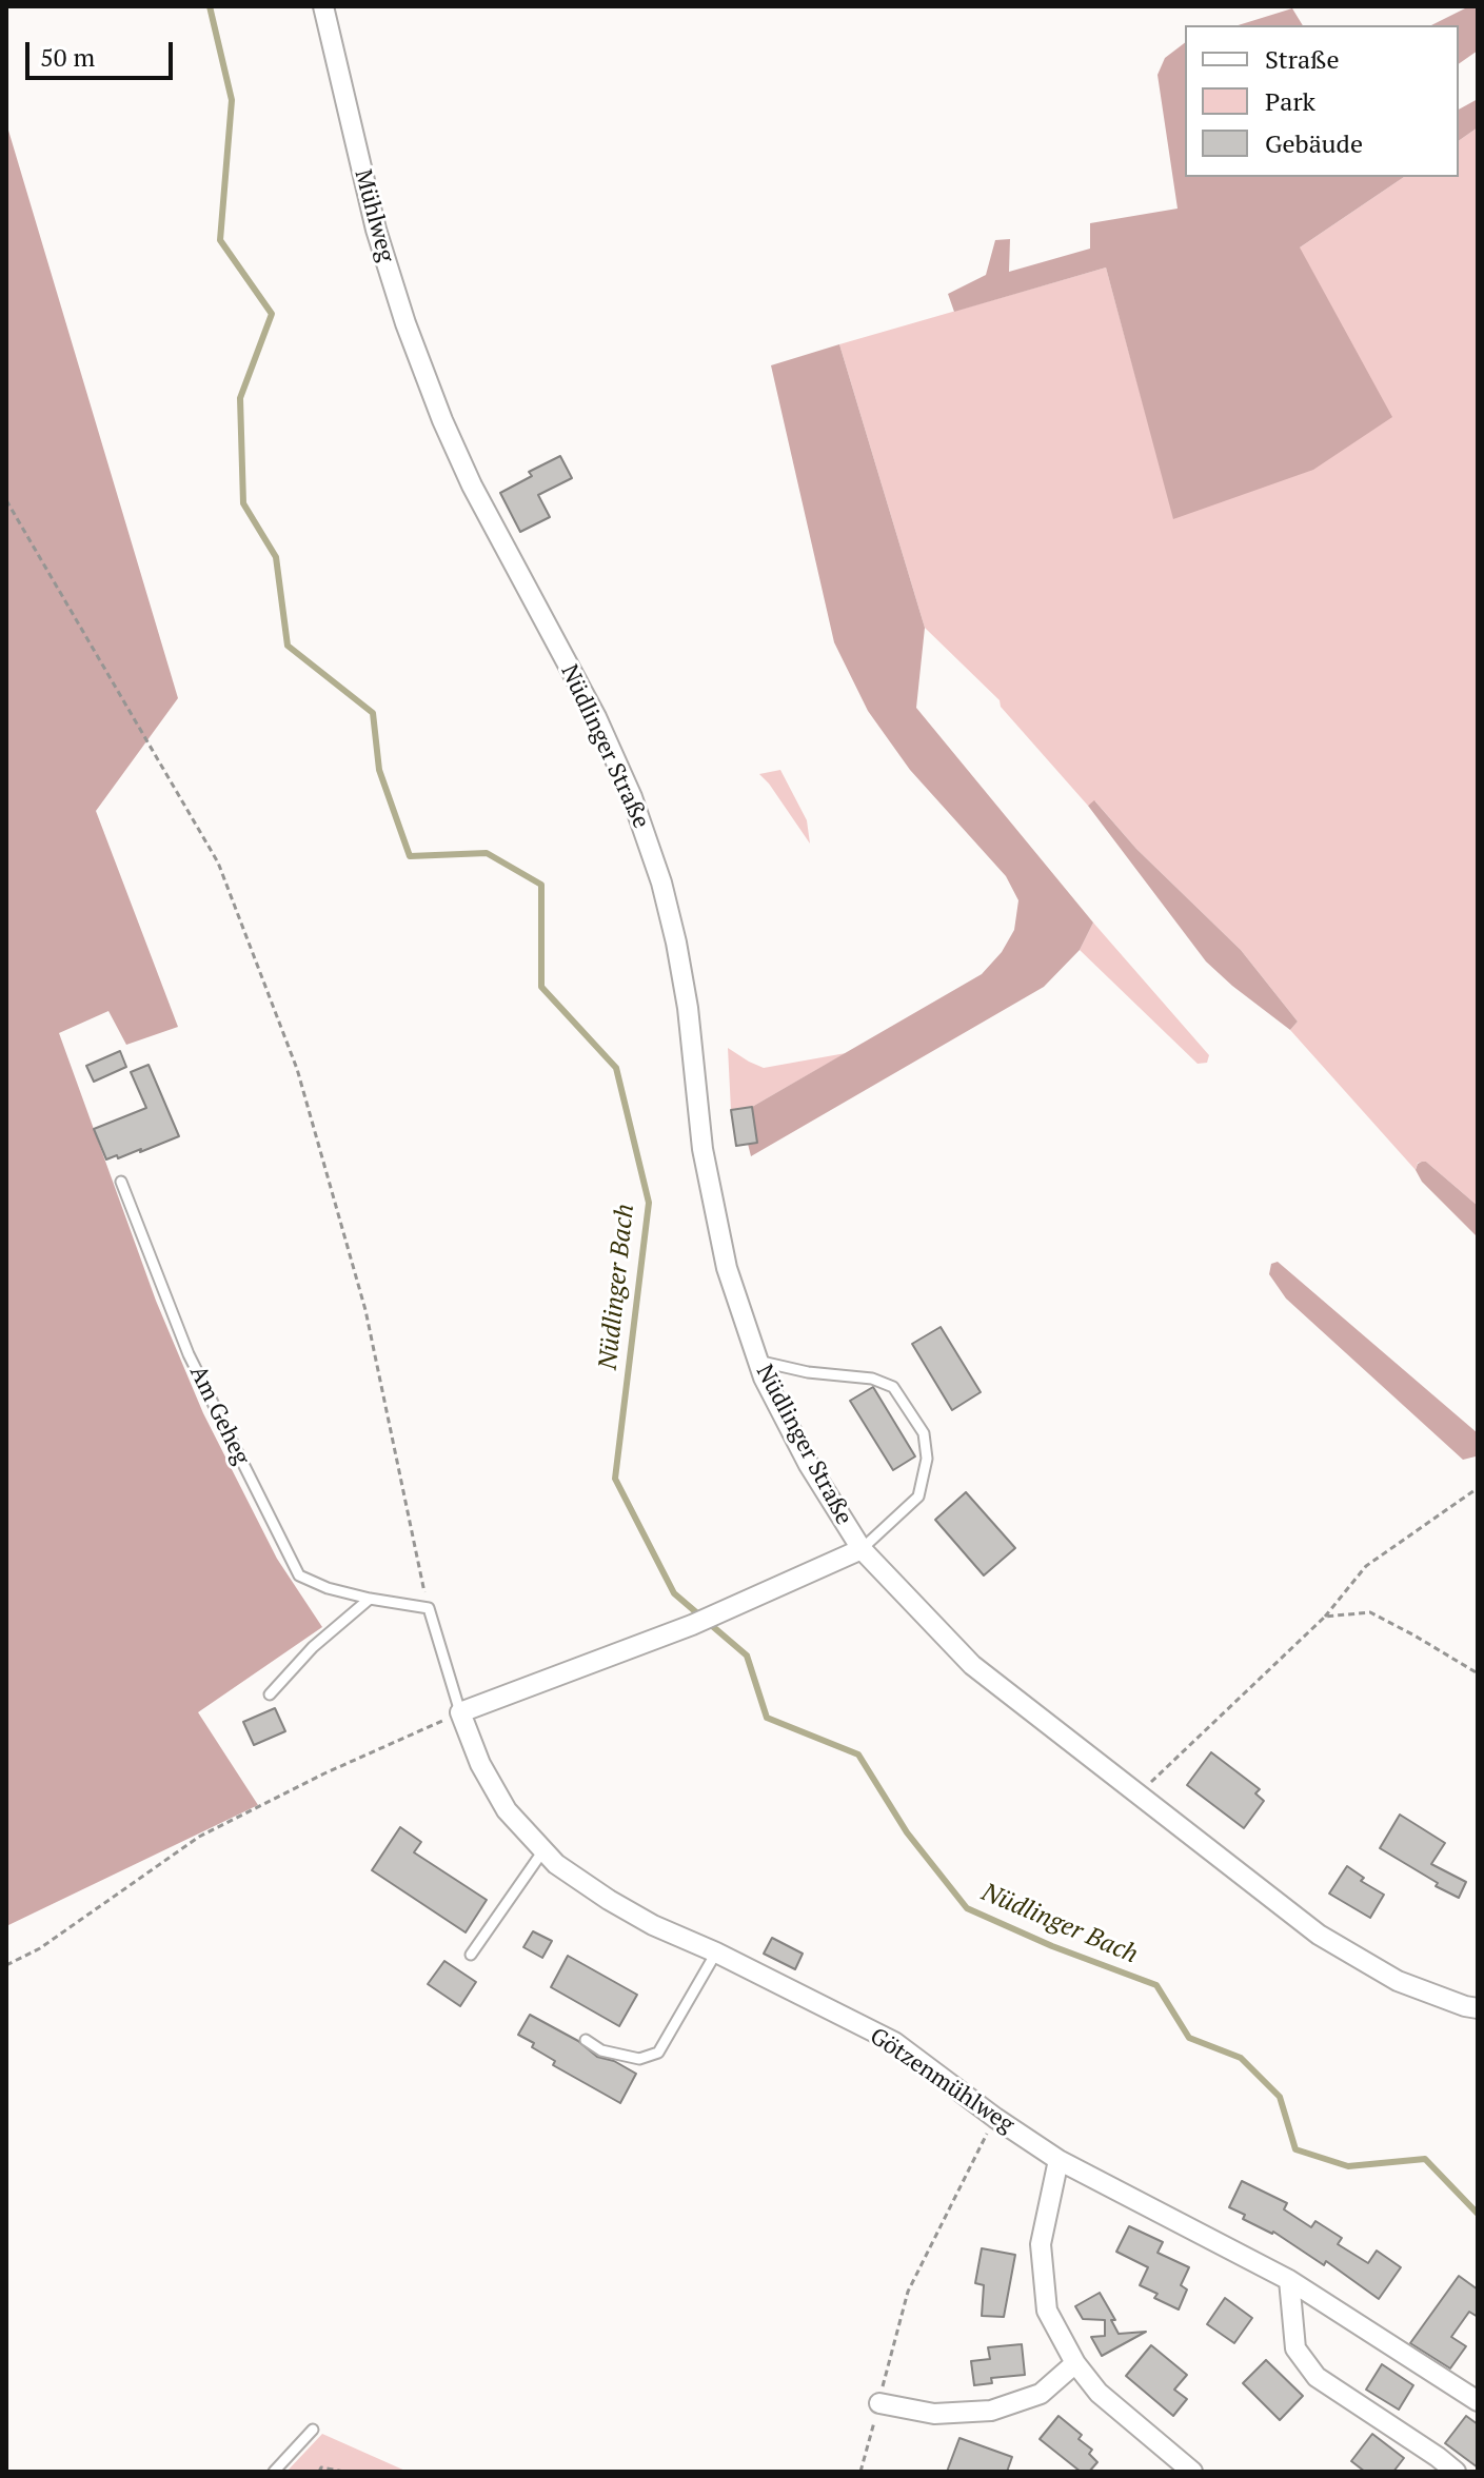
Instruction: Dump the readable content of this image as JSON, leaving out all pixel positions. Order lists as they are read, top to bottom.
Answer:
{
  "streets": {
    "street": ["Mühlweg", "Nüdlinger Straße", "Götzenmühlweg"],
    "lane": ["Am Geheg"]
  },
  "crossings": [
    ["Mühlweg", "Nüdlinger Straße"]
  ],
  "water": ["Nüdlinger Bach"],
  "legend": ["Straße", "Park", "Gebäude"],
  "scale_bar": "50 m"
}
